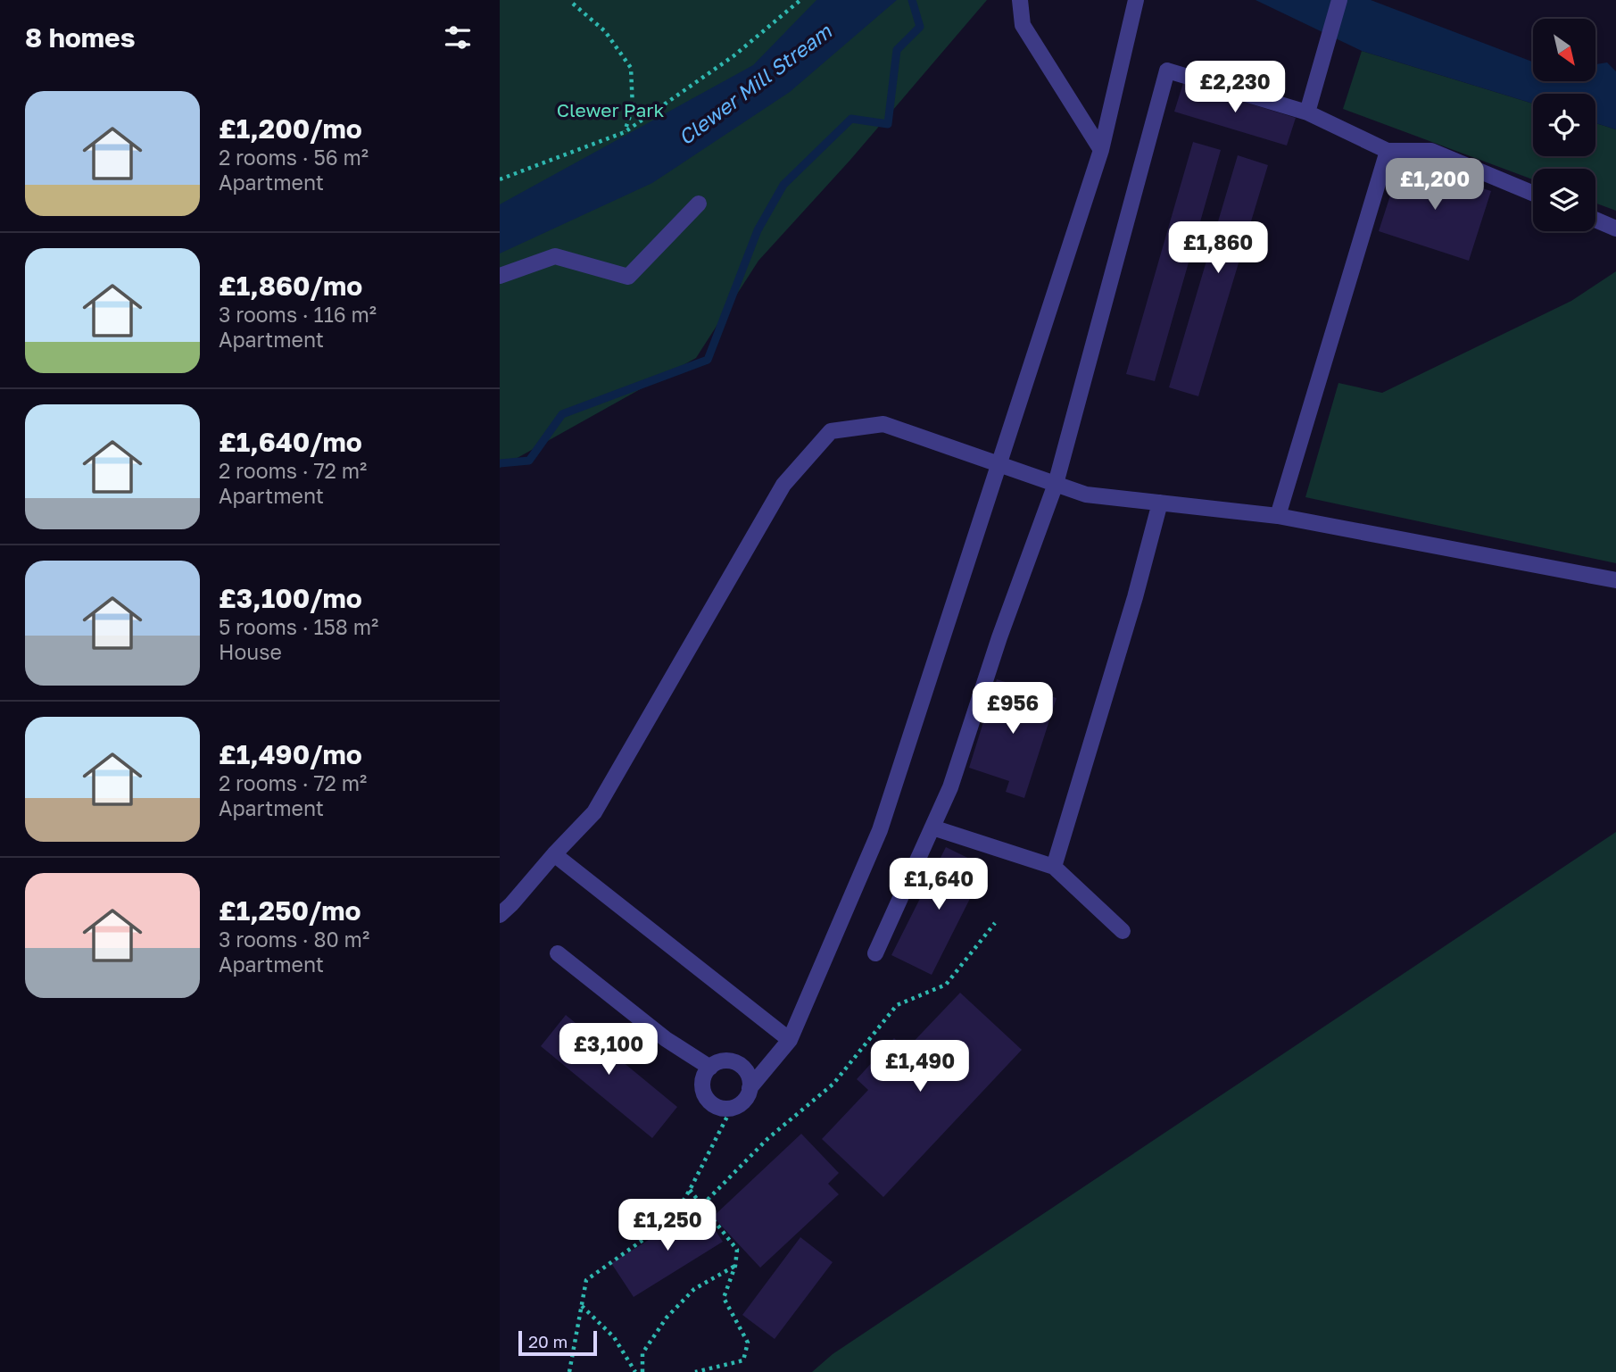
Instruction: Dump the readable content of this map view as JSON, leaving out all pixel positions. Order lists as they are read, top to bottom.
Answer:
{
  "water": ["Clewer Mill Stream"],
  "parks": ["Clewer Park"],
  "scale_bar": "20 m",
  "north": "bottom right",
  "page": {
    "heading": "8 homes",
    "price": [
      "£2,230",
      "£1,200",
      "£1,860",
      "£956",
      "£1,640",
      "£3,100",
      "£1,490",
      "£1,250"
    ],
    "list": [
      {
        "name": "£1,200/mo",
        "note": "2 rooms · 56 m² · Apartment"
      },
      {
        "name": "£1,860/mo",
        "note": "3 rooms · 116 m² · Apartment"
      },
      {
        "name": "£1,640/mo",
        "note": "2 rooms · 72 m² · Apartment"
      },
      {
        "name": "£3,100/mo",
        "note": "5 rooms · 158 m² · House"
      },
      {
        "name": "£1,490/mo",
        "note": "2 rooms · 72 m² · Apartment"
      },
      {
        "name": "£1,250/mo",
        "note": "3 rooms · 80 m² · Apartment"
      }
    ],
    "scale": "20 m"
  }
}
